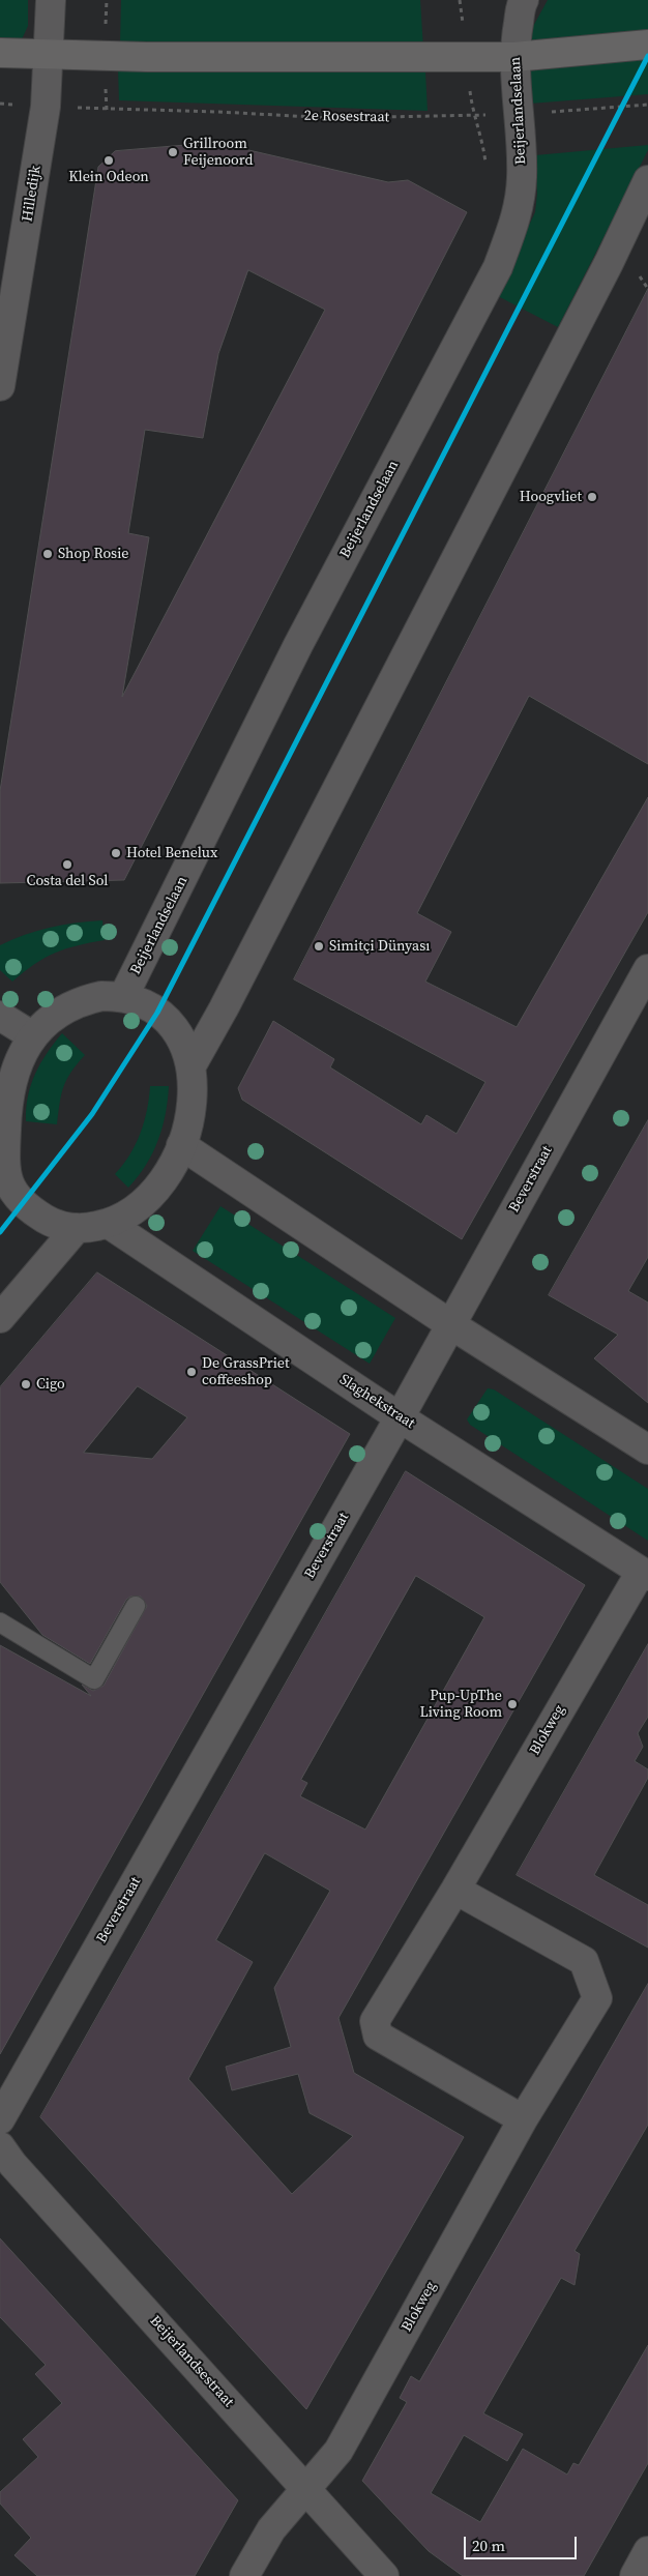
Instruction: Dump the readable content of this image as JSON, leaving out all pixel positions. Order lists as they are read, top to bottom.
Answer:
{
  "streets": {
    "street": [
      "Beijerlandselaan",
      "Hilledijk",
      "Beverstraat",
      "Slaghekstraat",
      "Blokweg",
      "Beijerlandsestraat"
    ],
    "path": ["2e Rosestraat"]
  },
  "crossings": [
    ["Beijerlandselaan", "2e Rosestraat"],
    ["2e Rosestraat", "Hilledijk"],
    ["Beverstraat", "Slaghekstraat"],
    ["Slaghekstraat", "Blokweg"],
    ["Blokweg", "Beijerlandsestraat"]
  ],
  "places": [
    "Grillroom Feijenoord",
    "Klein Odeon",
    "Hoogvliet",
    "Shop Rosie",
    "Hotel Benelux",
    "Costa del Sol",
    "Simitçi Dünyası",
    "De GrassPriet coffeeshop",
    "Cigo",
    "Pup-UpThe Living Room"
  ],
  "scale_bar": "20 m"
}
